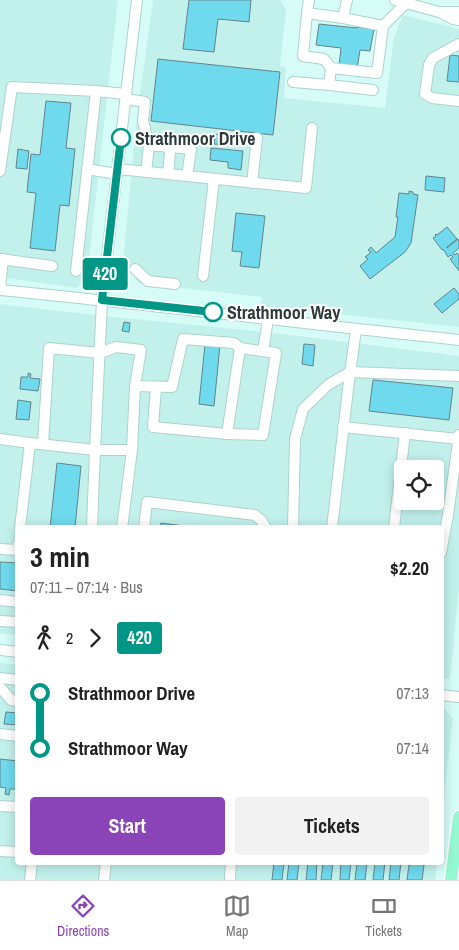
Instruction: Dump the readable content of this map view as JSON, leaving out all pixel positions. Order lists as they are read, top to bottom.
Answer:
{
  "places": ["Strathmoor Drive", "Strathmoor Way"],
  "lines": ["bus line 420"],
  "page": {
    "on_map": "420",
    "heading": ["3 min", "07:11 – 07:14 · Bus", "$2.20"],
    "legs": ["2", "420"],
    "list": [
      {
        "name": "Strathmoor Drive",
        "value": "07:13"
      },
      {
        "name": "Strathmoor Way",
        "value": "07:14"
      }
    ],
    "buttons": ["Start", "Tickets"],
    "tabs": ["Directions", "Map", "Tickets"]
  }
}
